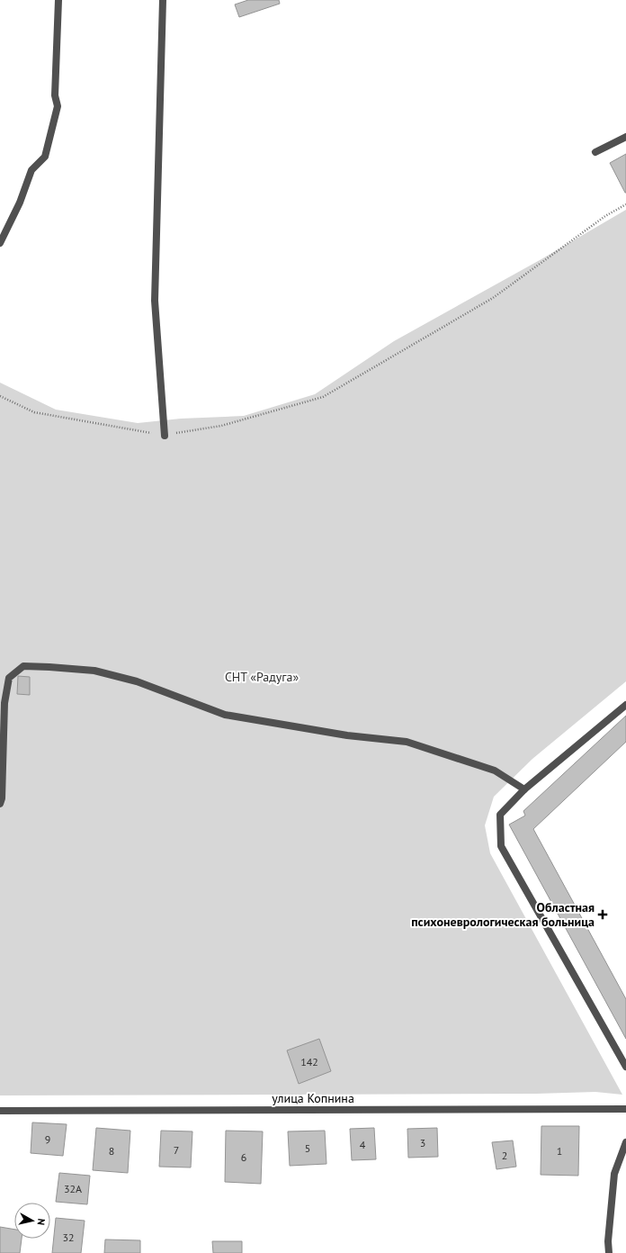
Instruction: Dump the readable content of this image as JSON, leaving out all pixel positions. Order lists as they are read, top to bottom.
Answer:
{
  "streets": {
    "street": ["улица Копнина"]
  },
  "parks": ["СНТ «Радуга»"],
  "places": {
    "health": ["Областная психоневрологическая больница"]
  },
  "house_numbers": [
    "142",
    "9",
    "3",
    "4",
    "5",
    "7",
    "8",
    "1",
    "2",
    "6",
    "32А",
    "32"
  ],
  "north": "right"
}
